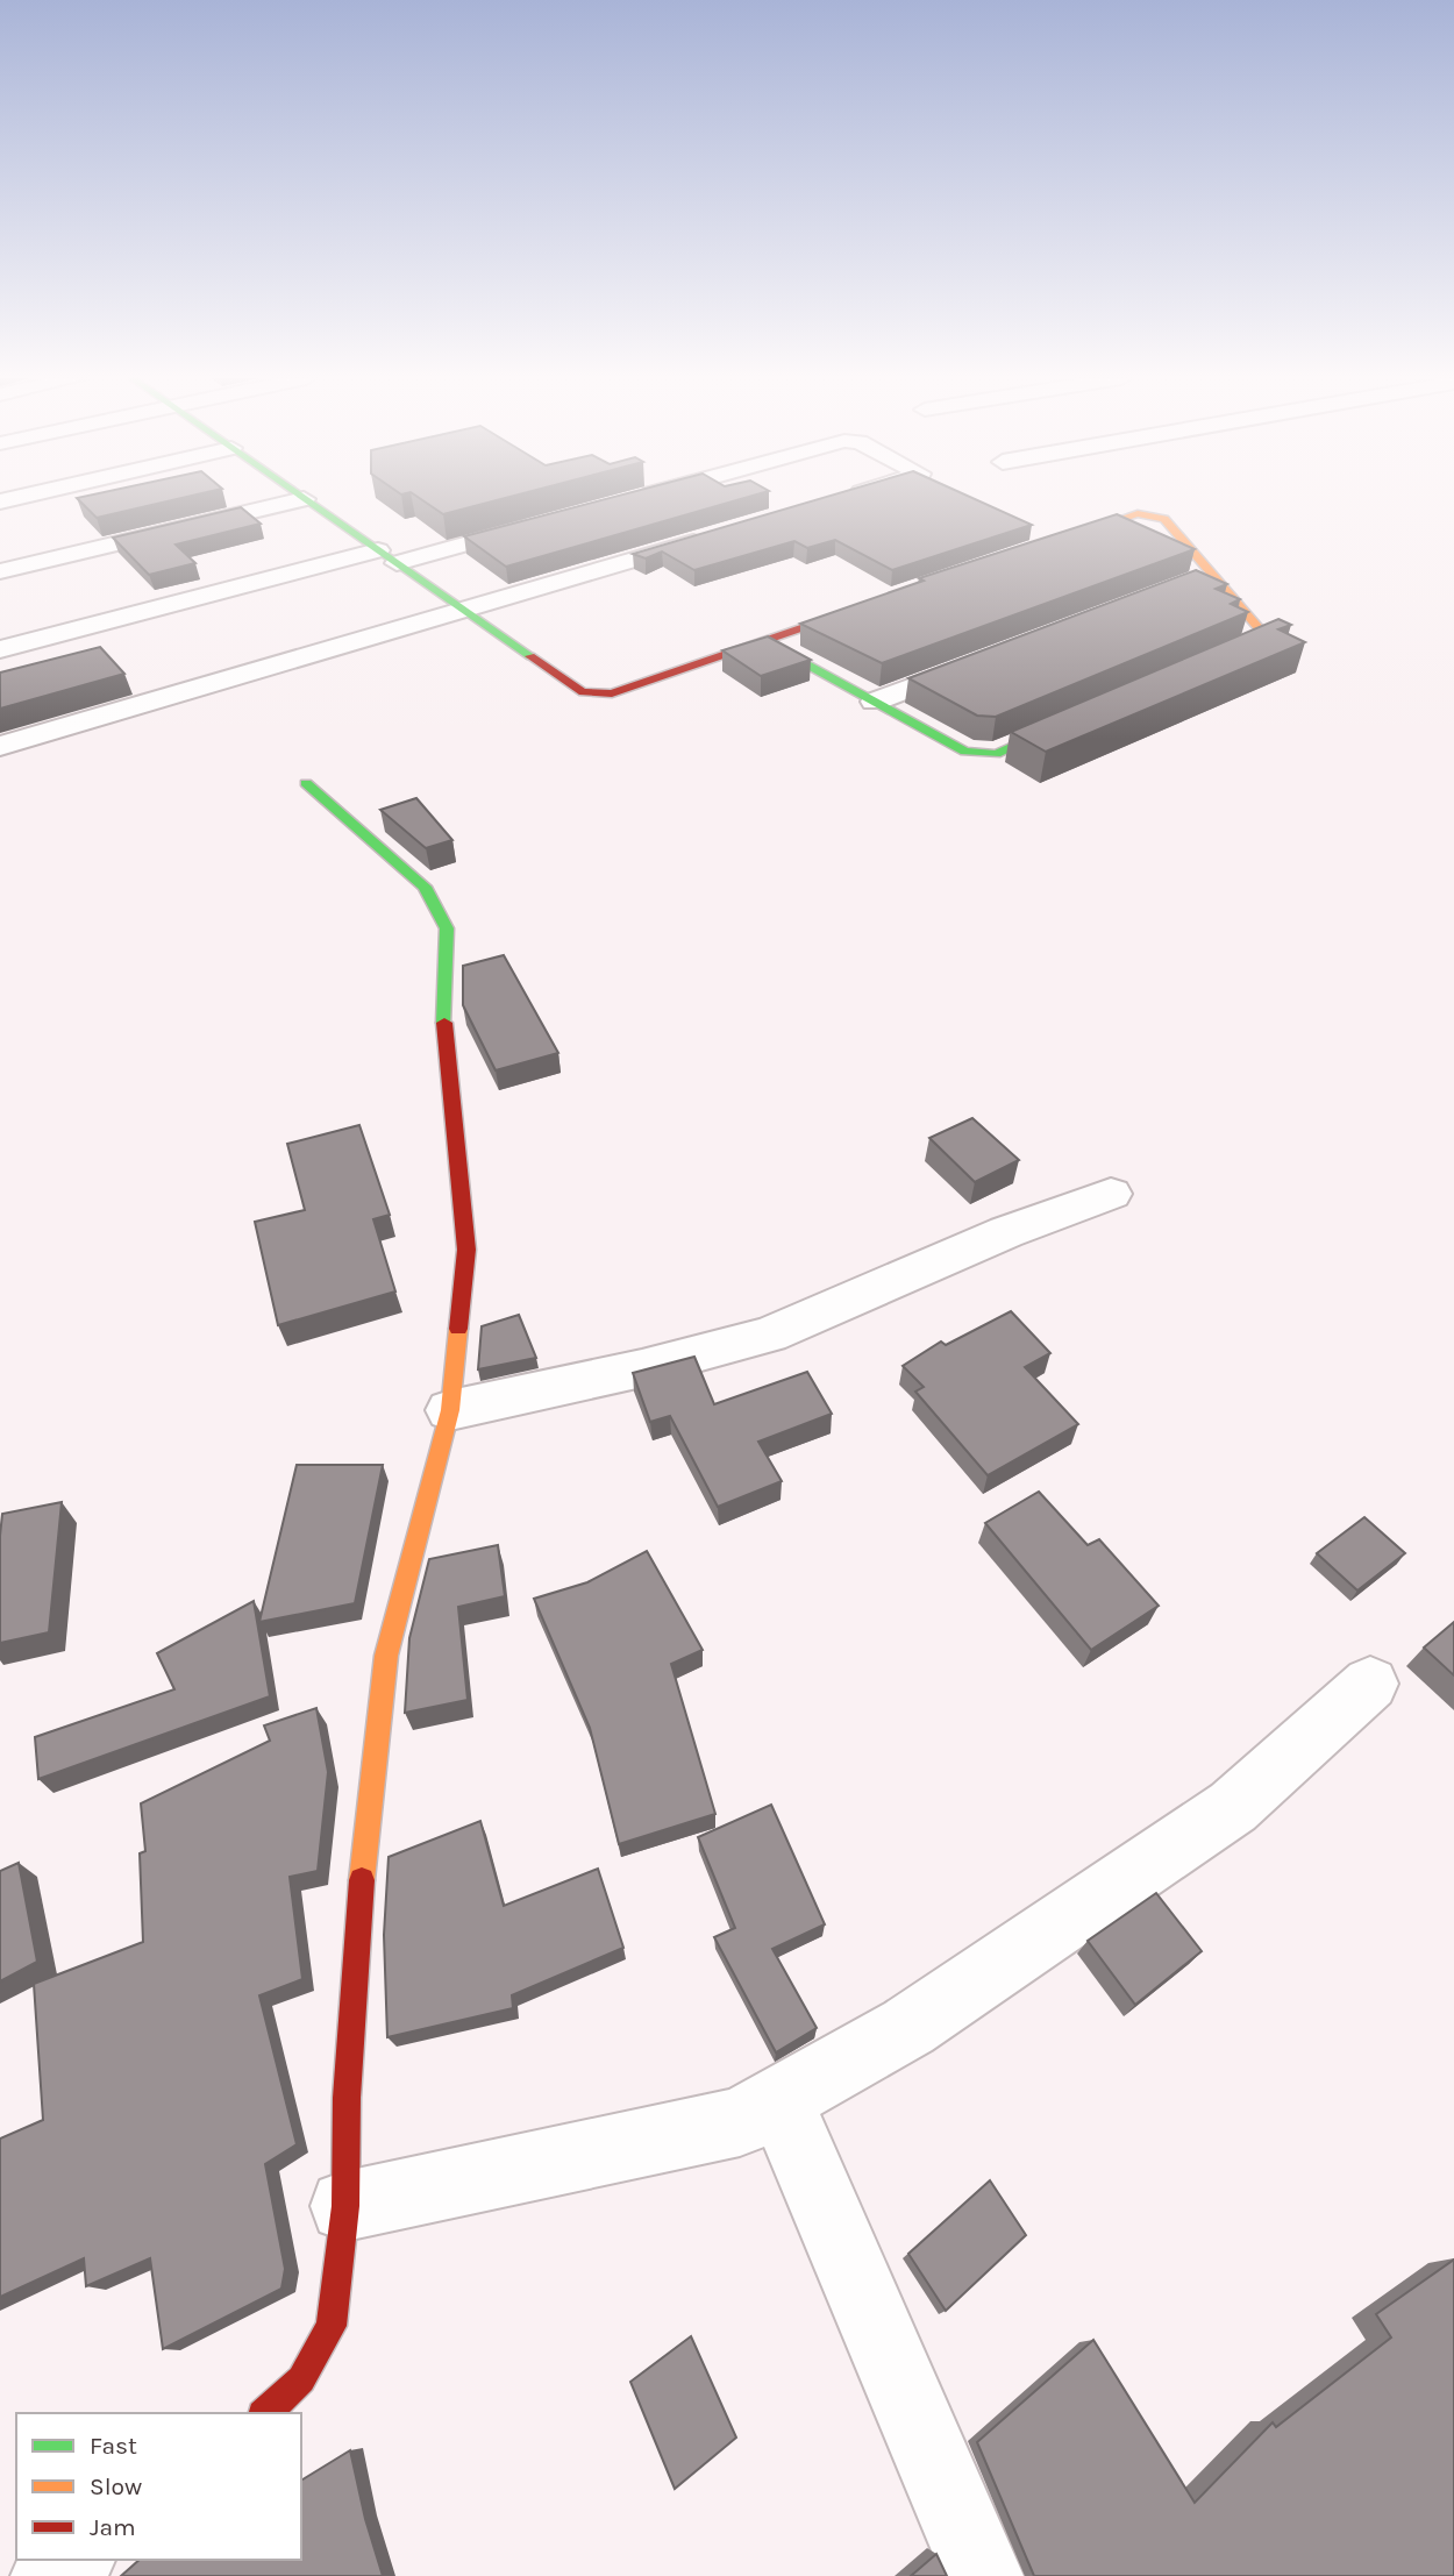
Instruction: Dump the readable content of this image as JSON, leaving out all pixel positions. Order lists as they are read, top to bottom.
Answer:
{
  "legend": ["Fast", "Slow", "Jam"]
}
